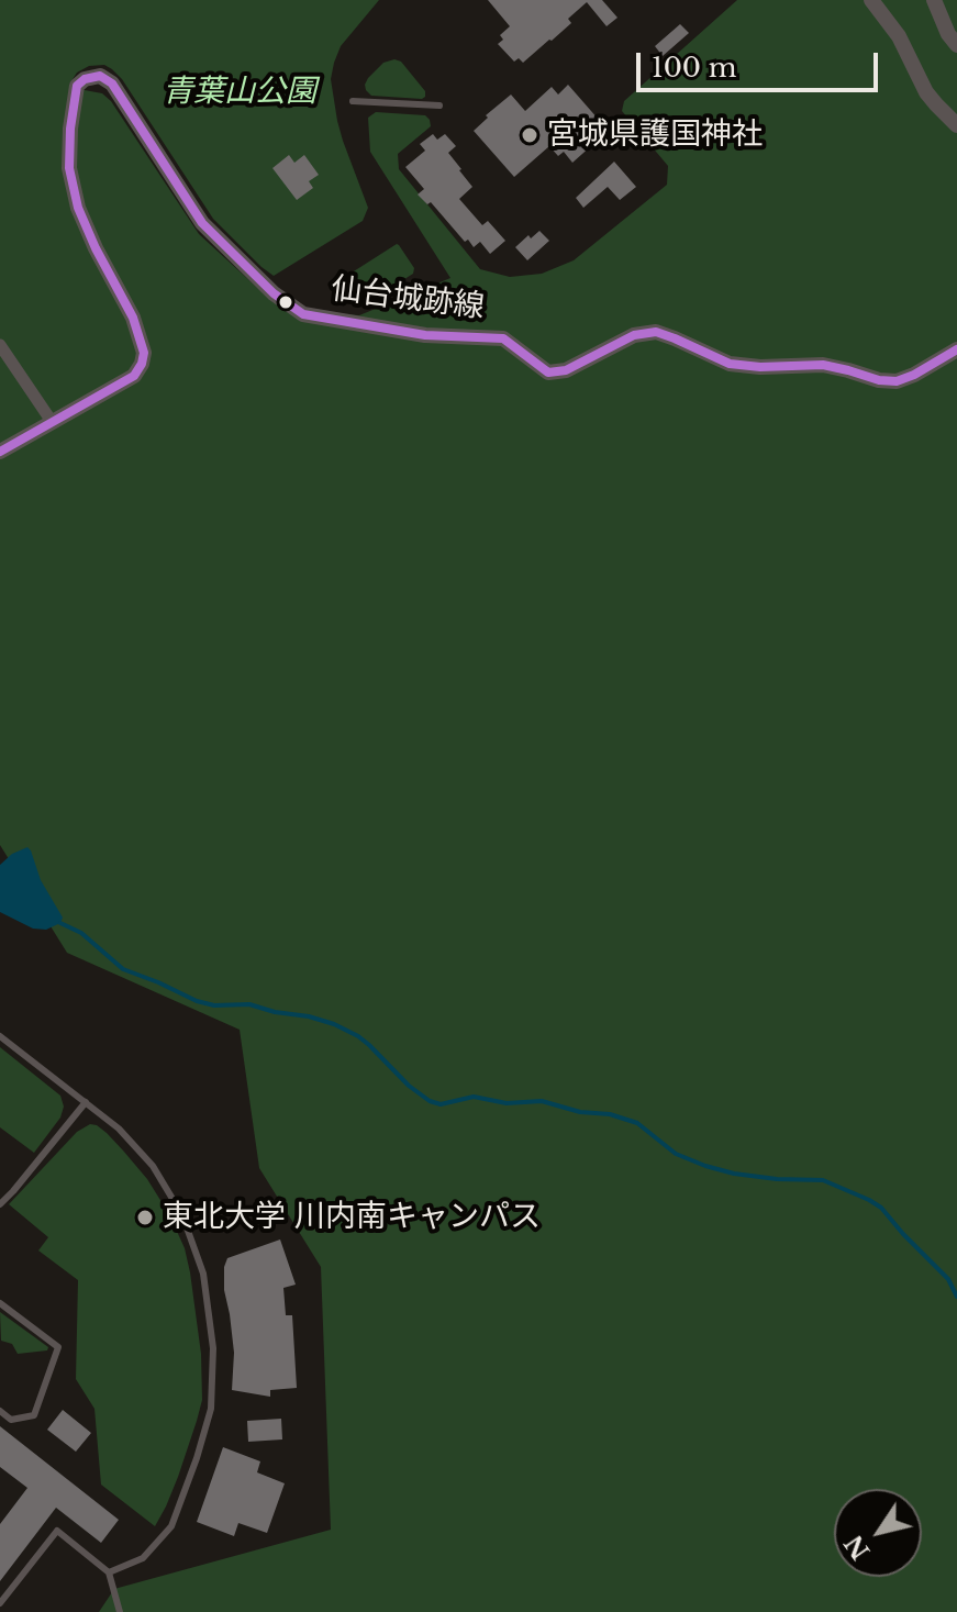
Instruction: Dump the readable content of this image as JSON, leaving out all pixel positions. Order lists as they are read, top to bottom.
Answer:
{
  "streets": {
    "street": ["仙台城跡線"]
  },
  "parks": ["青葉山公園"],
  "places": ["宮城県護国神社", "東北大学 川内南キャンパス"],
  "scale_bar": "100 m",
  "north": "bottom left"
}
